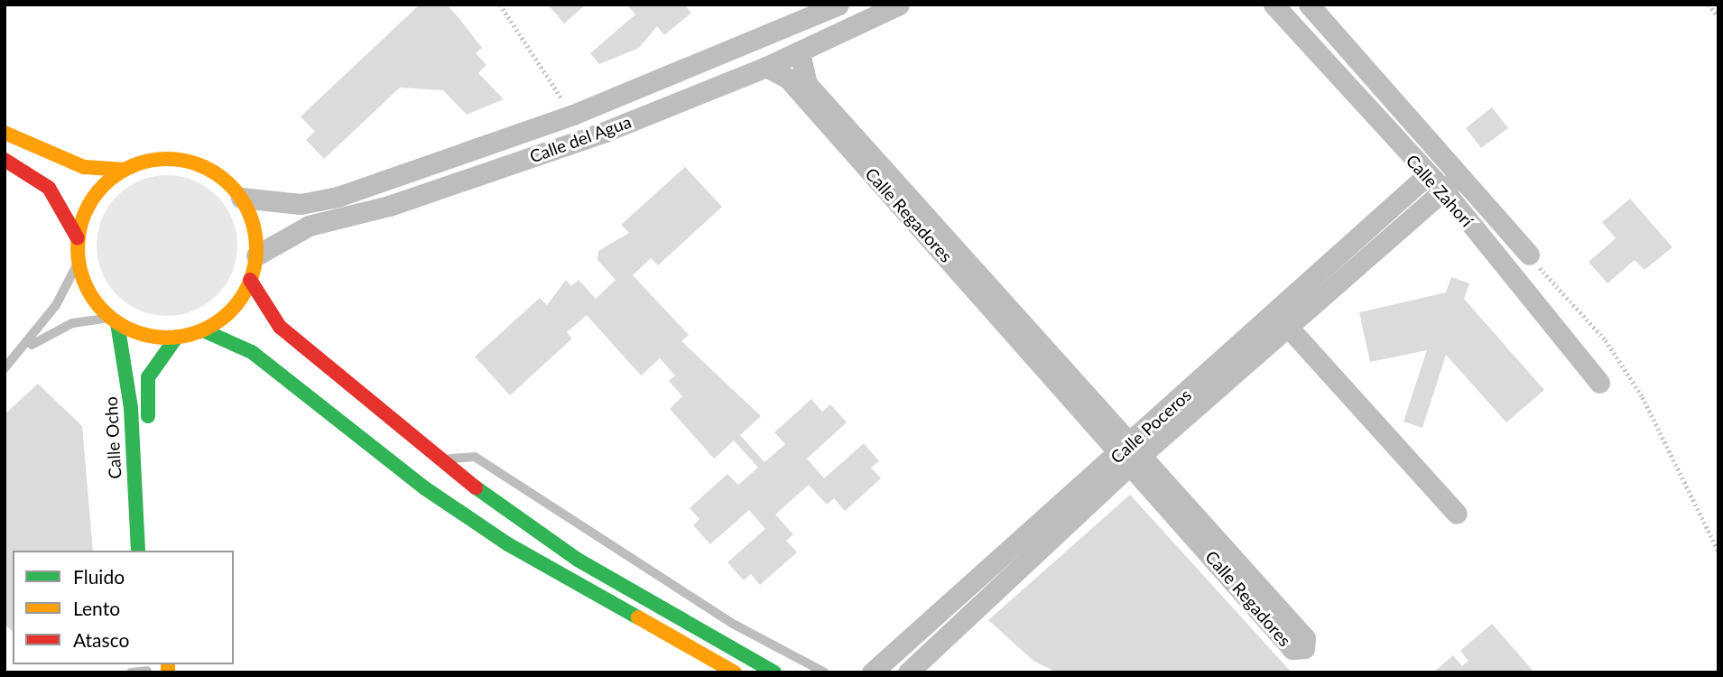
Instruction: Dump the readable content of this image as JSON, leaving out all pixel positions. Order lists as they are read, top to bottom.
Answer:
{
  "streets": {
    "street": [
      "Calle del Agua",
      "Calle Zahorí",
      "Calle Regadores",
      "Calle Poceros",
      "Calle Ocho"
    ]
  },
  "crossings": [
    ["Calle del Agua", "Calle Regadores"],
    ["Calle del Agua", "Calle Ocho"],
    ["Calle Zahorí", "Calle Poceros"],
    ["Calle Regadores", "Calle Poceros"]
  ],
  "legend": ["Fluido", "Lento", "Atasco"]
}
